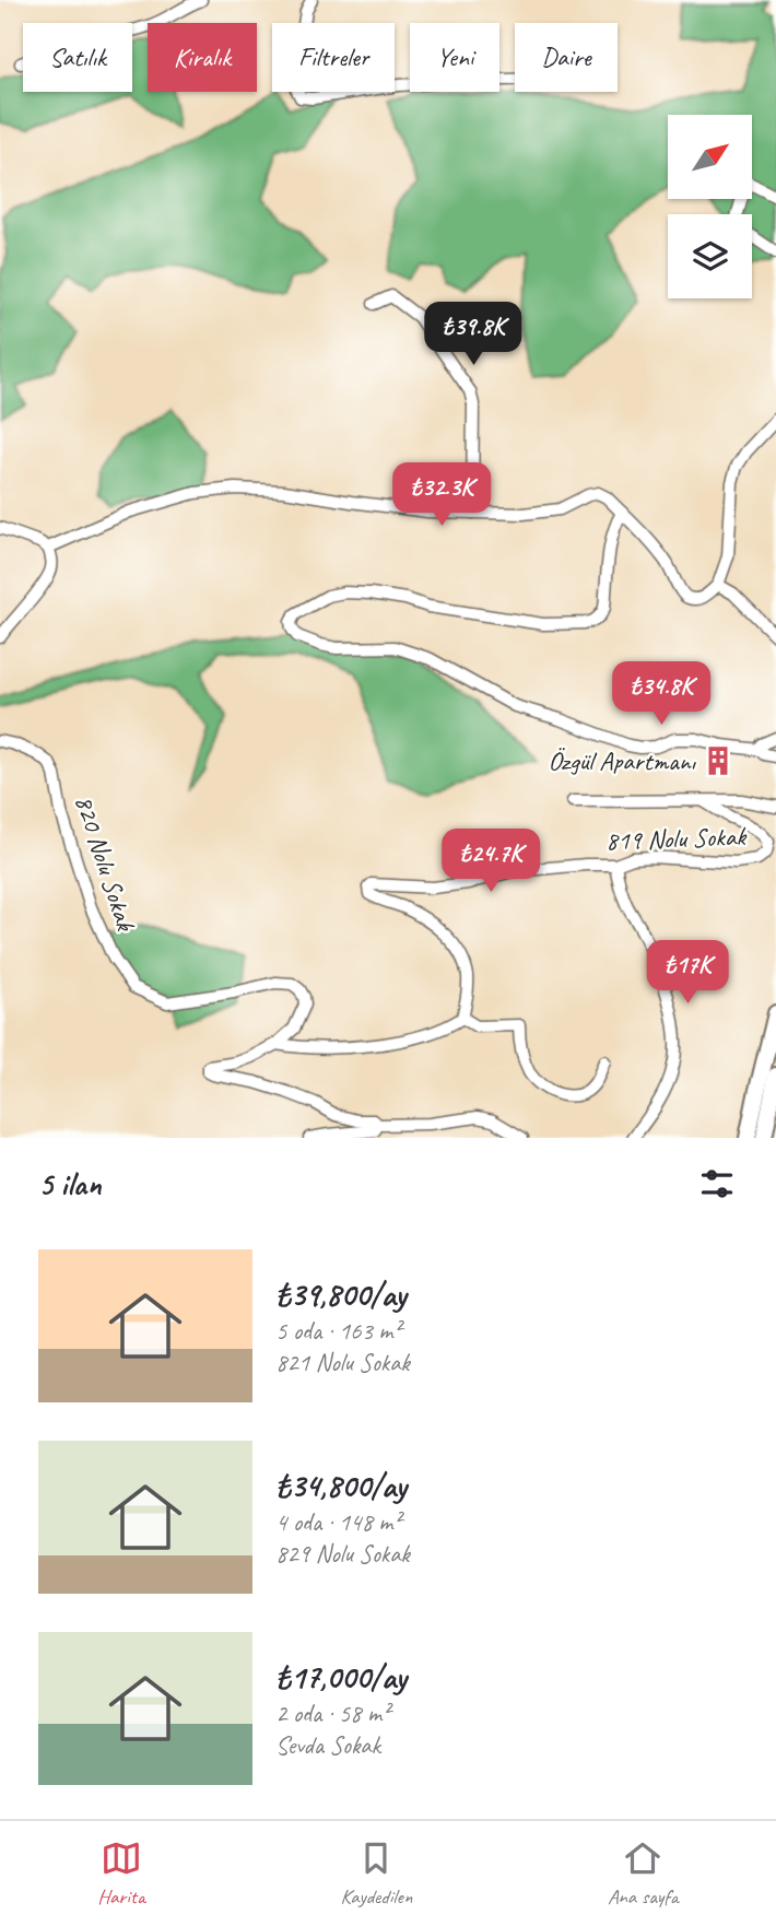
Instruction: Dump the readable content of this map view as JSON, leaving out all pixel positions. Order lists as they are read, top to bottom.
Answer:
{
  "streets": {
    "street": ["819 Nolu Sokak", "820 Nolu Sokak"]
  },
  "places": {
    "building": ["Özgül Apartmanı"]
  },
  "north": "top right",
  "page": {
    "chip": [
      "Satılık",
      "Kiralık",
      "Filtreler",
      "Yeni",
      "Daire"
    ],
    "price": [
      "₺39.8K",
      "₺32.3K",
      "₺34.8K",
      "₺24.7K",
      "₺17K"
    ],
    "heading": "5 ilan",
    "list": [
      {
        "name": "₺39,800/ay",
        "note": "5 oda · 163 m² · 821 Nolu Sokak"
      },
      {
        "name": "₺34,800/ay",
        "note": "4 oda · 148 m² · 829 Nolu Sokak"
      },
      {
        "name": "₺17,000/ay",
        "note": "2 oda · 58 m² · Sevda Sokak"
      }
    ],
    "tabs": ["Harita", "Kaydedilen", "Ana sayfa"]
  }
}
